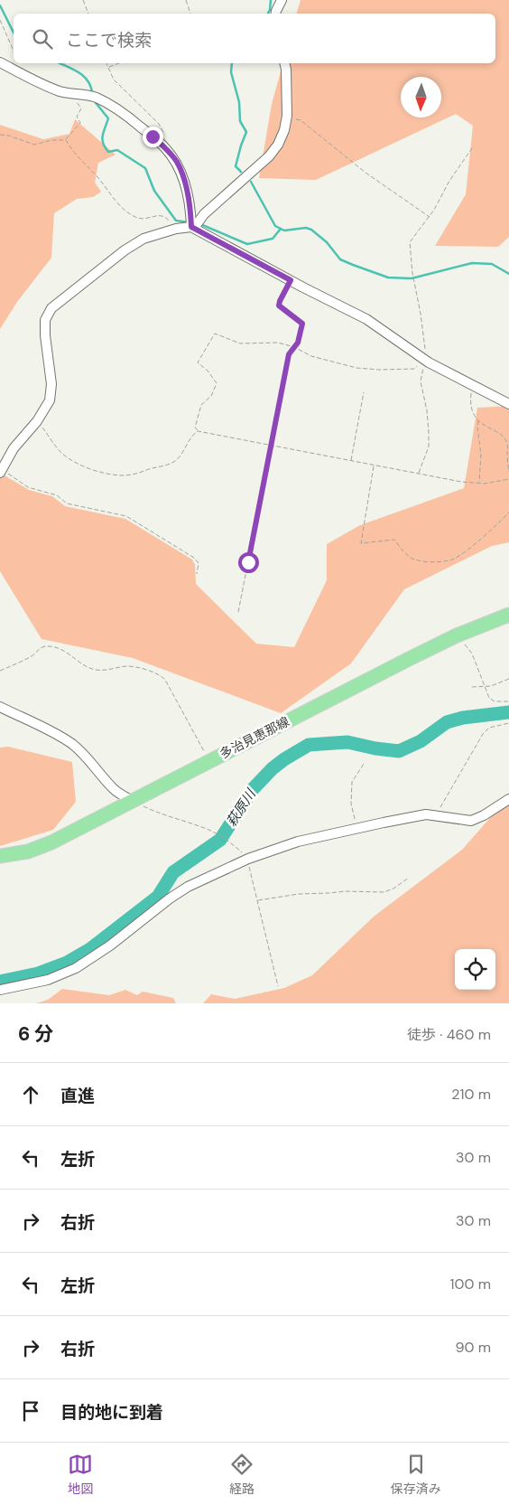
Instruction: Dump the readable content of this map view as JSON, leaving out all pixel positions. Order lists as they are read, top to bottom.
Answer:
{
  "streets": {
    "main road": ["多治見恵那線"]
  },
  "water": ["萩原川"],
  "north": "bottom",
  "page": {
    "search": "ここで検索",
    "heading": ["6 分", "徒歩 · 460 m"],
    "list": [
      ["直進", "210 m"],
      ["左折", "30 m"],
      ["右折", "30 m"],
      ["左折", "100 m"],
      ["右折", "90 m"],
      "目的地に到着"
    ],
    "nav": ["地図", "経路", "保存済み"]
  }
}
